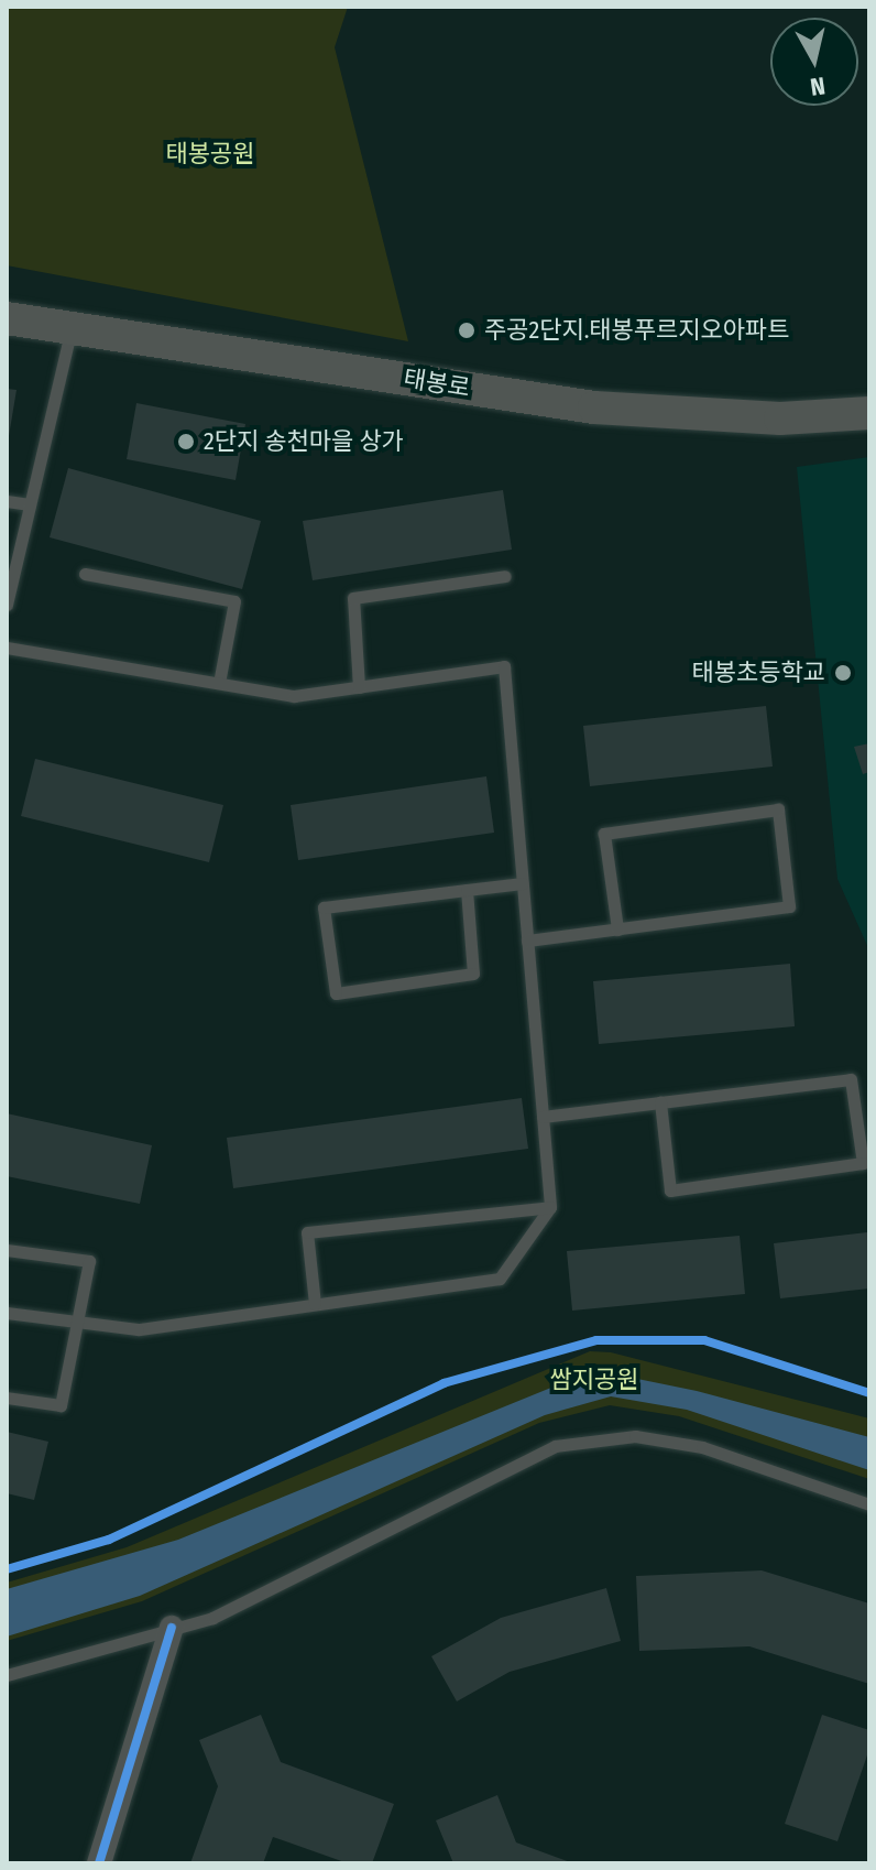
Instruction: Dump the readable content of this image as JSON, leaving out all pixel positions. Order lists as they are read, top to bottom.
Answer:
{
  "streets": {
    "main road": ["태봉로"]
  },
  "parks": ["태봉공원", "쌈지공원"],
  "places": ["주공2단지.태봉푸르지오아파트", "2단지 송천마을 상가", "태봉초등학교"],
  "north": "bottom"
}
